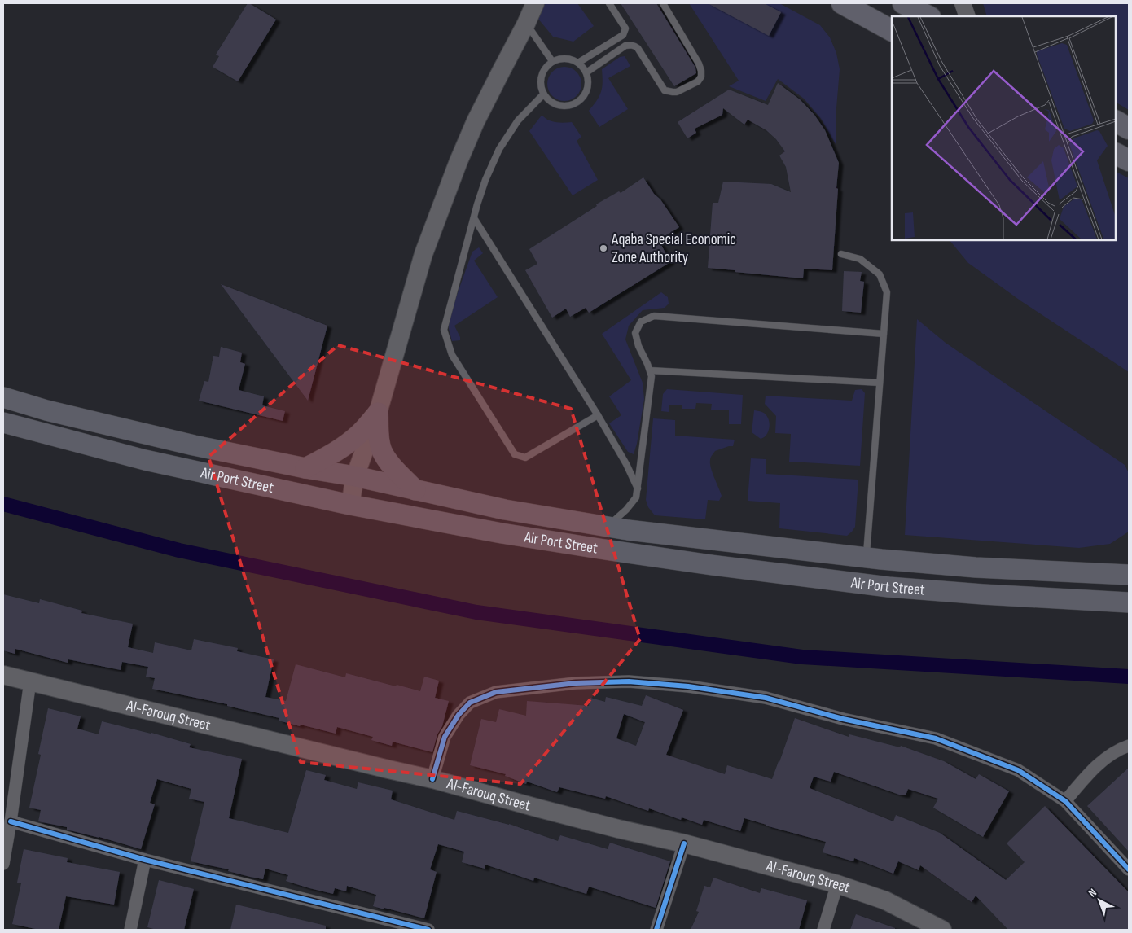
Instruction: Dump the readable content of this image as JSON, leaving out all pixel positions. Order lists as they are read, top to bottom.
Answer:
{
  "streets": {
    "main road": ["Air Port Street", "Al-Farouq Street"]
  },
  "places": ["Aqaba Special Economic Zone Authority"],
  "north": "top left"
}
